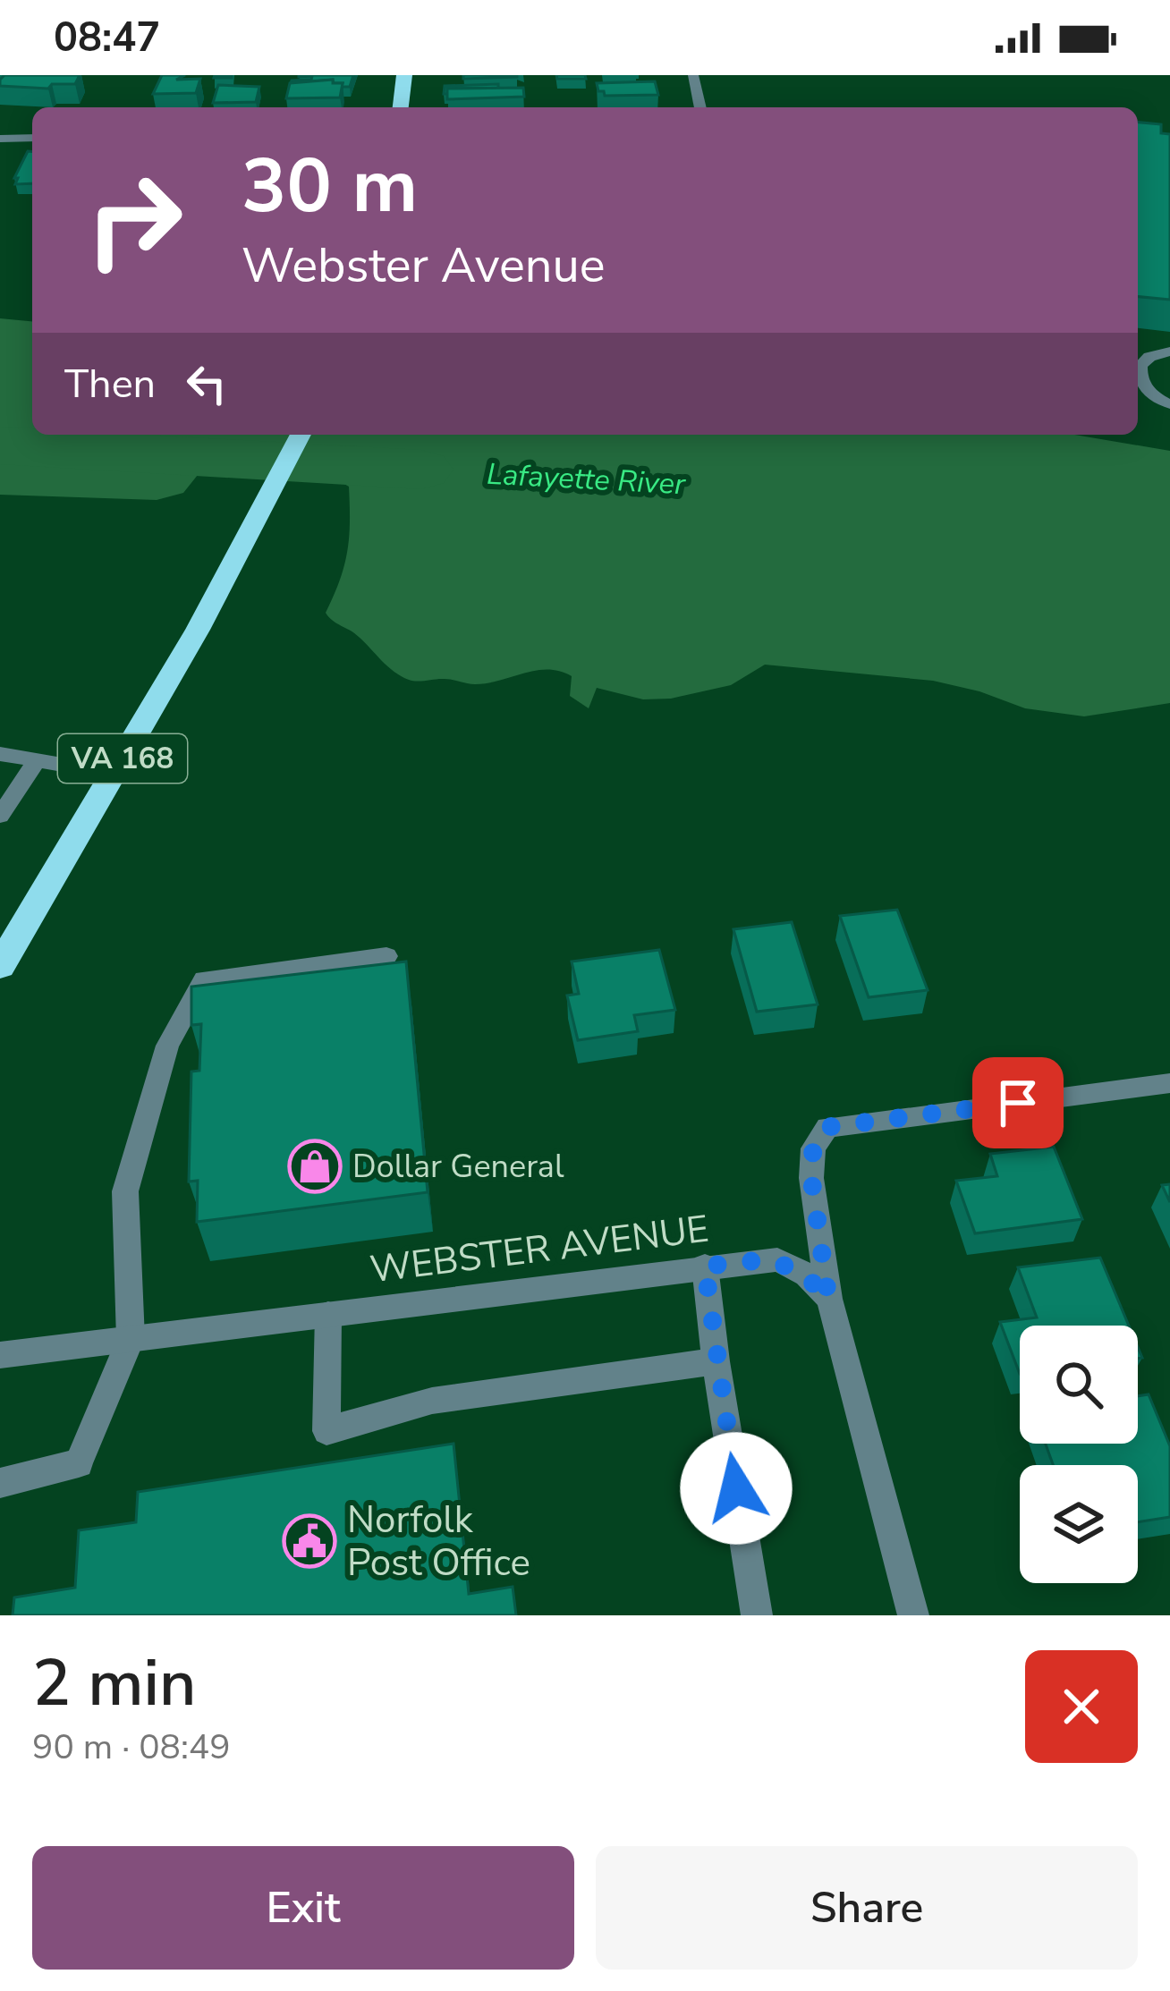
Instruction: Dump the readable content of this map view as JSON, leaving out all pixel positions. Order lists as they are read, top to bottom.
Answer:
{
  "streets": {
    "highway": ["VA 168"],
    "street": ["WEBSTER AVENUE"]
  },
  "water": ["Lafayette River"],
  "places": {
    "shop": ["Dollar General"],
    "public building": ["Norfolk Post Office"]
  },
  "page": {
    "status": "08:47",
    "turn": ["30 m", "Webster Avenue"],
    "then": "Then",
    "heading": ["2 min", "90 m · 08:49"],
    "buttons": ["Exit", "Share"]
  }
}
